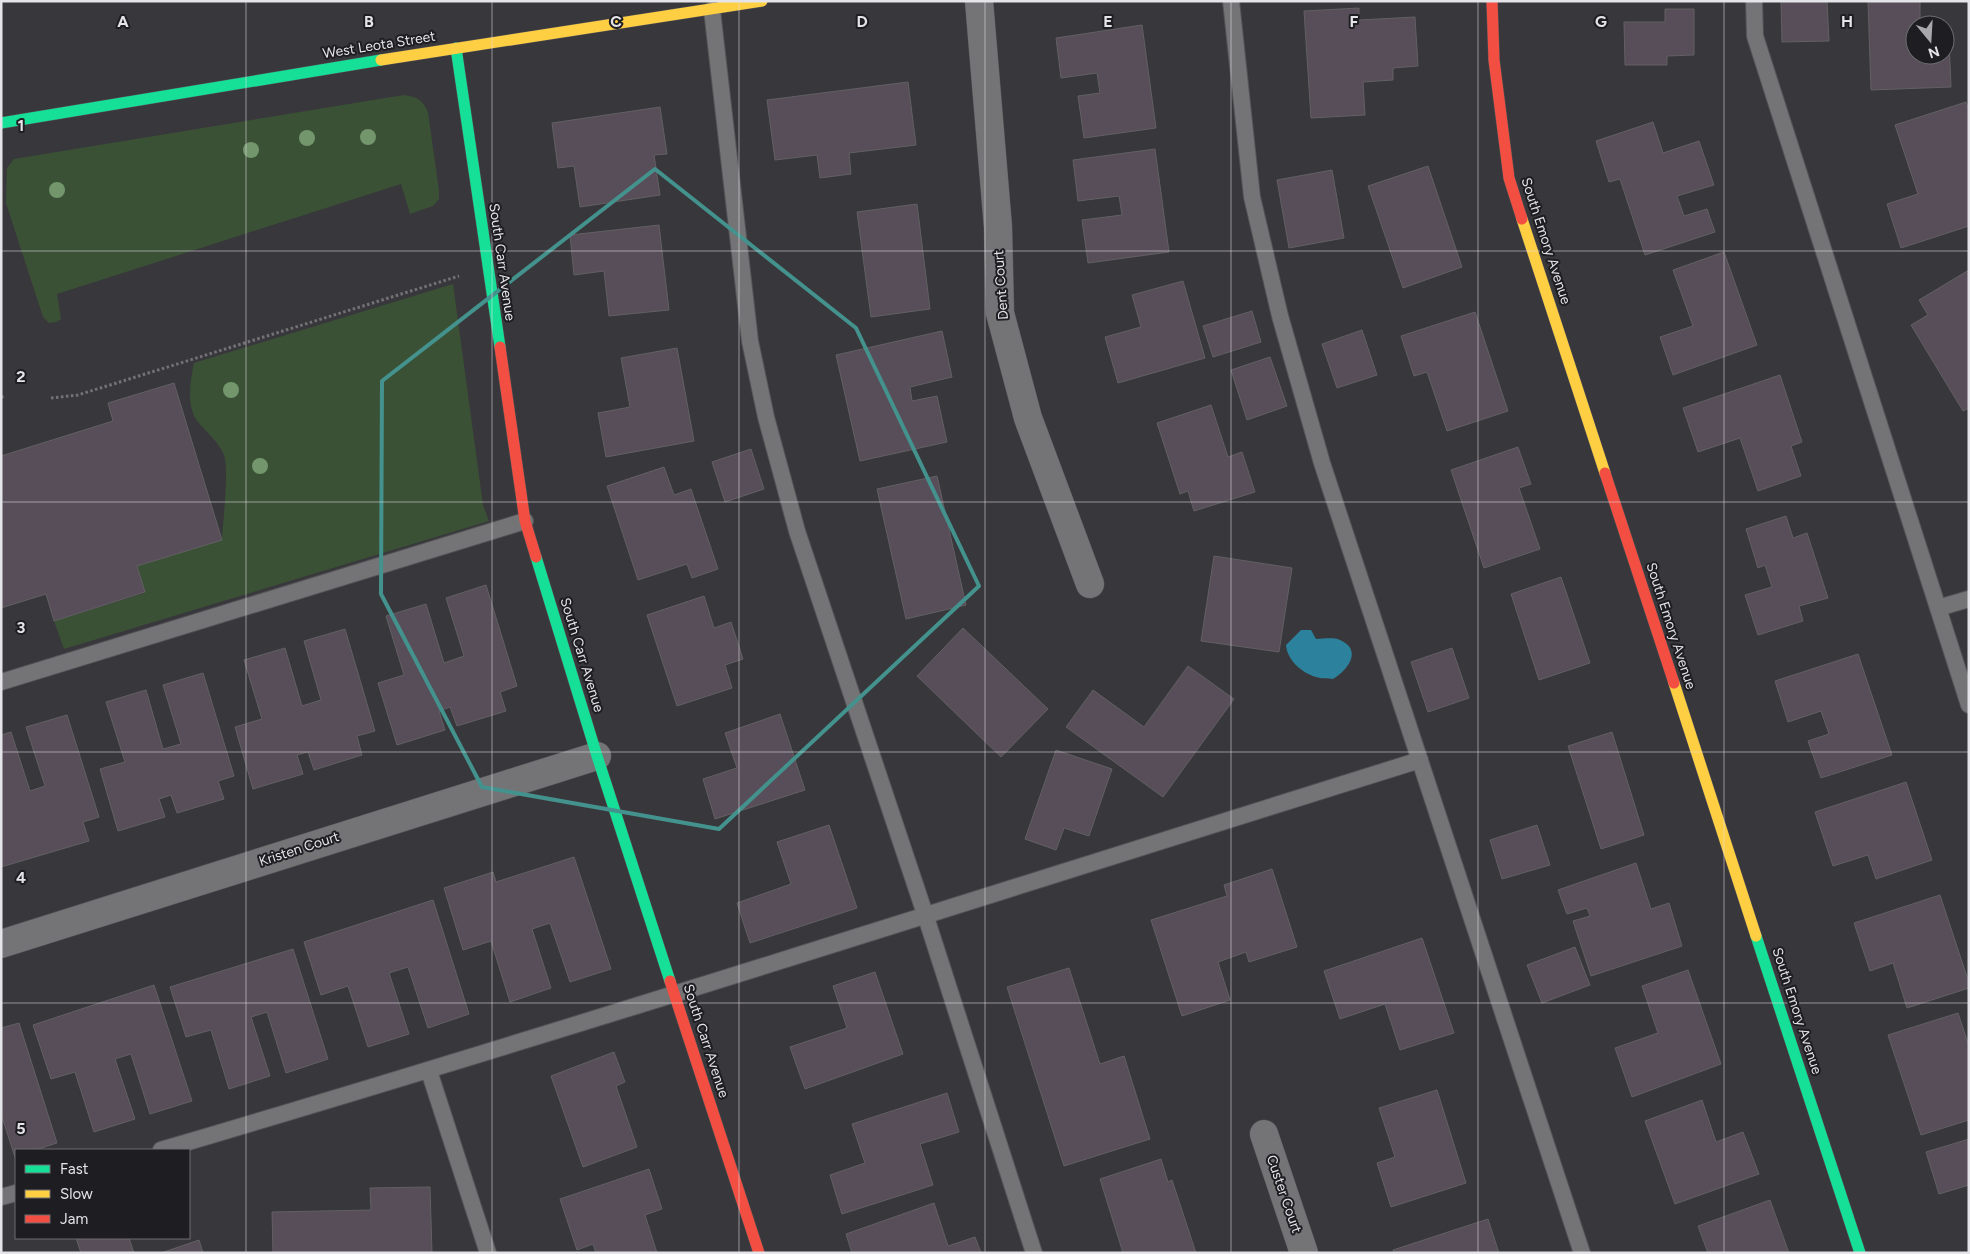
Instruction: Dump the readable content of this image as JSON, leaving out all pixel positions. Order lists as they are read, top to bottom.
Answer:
{
  "streets": {
    "street": [
      "West Leota Street",
      "South Emory Avenue",
      "South Carr Avenue",
      "Dent Court",
      "Kristen Court",
      "Custer Court"
    ]
  },
  "crossings": [
    ["West Leota Street", "South Carr Avenue"],
    ["South Carr Avenue", "Kristen Court"]
  ],
  "legend": ["Fast", "Slow", "Jam"],
  "north": "bottom",
  "grid": {
    "columns": [
      "A",
      "B",
      "C",
      "D",
      "E",
      "F",
      "G",
      "H"
    ],
    "rows": [
      "1",
      "2",
      "3",
      "4",
      "5"
    ]
  }
}
